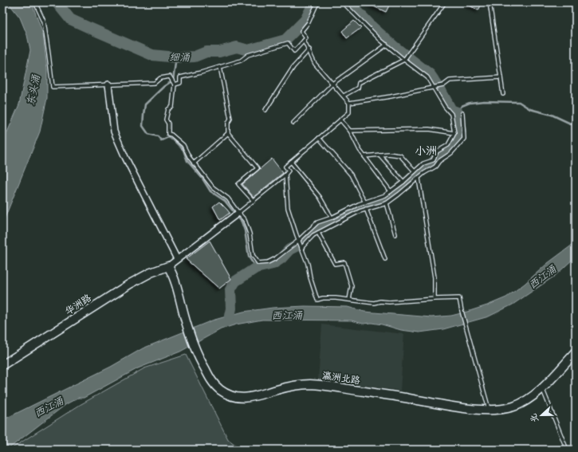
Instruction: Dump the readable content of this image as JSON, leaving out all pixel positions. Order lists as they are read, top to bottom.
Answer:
{
  "streets": {
    "main road": ["华洲路", "瀛洲北路"]
  },
  "crossings": [
    ["华洲路", "瀛洲北路"]
  ],
  "districts": ["小洲"],
  "water": ["细涌", "东头涌", "西江涌"],
  "north": "left"
}
